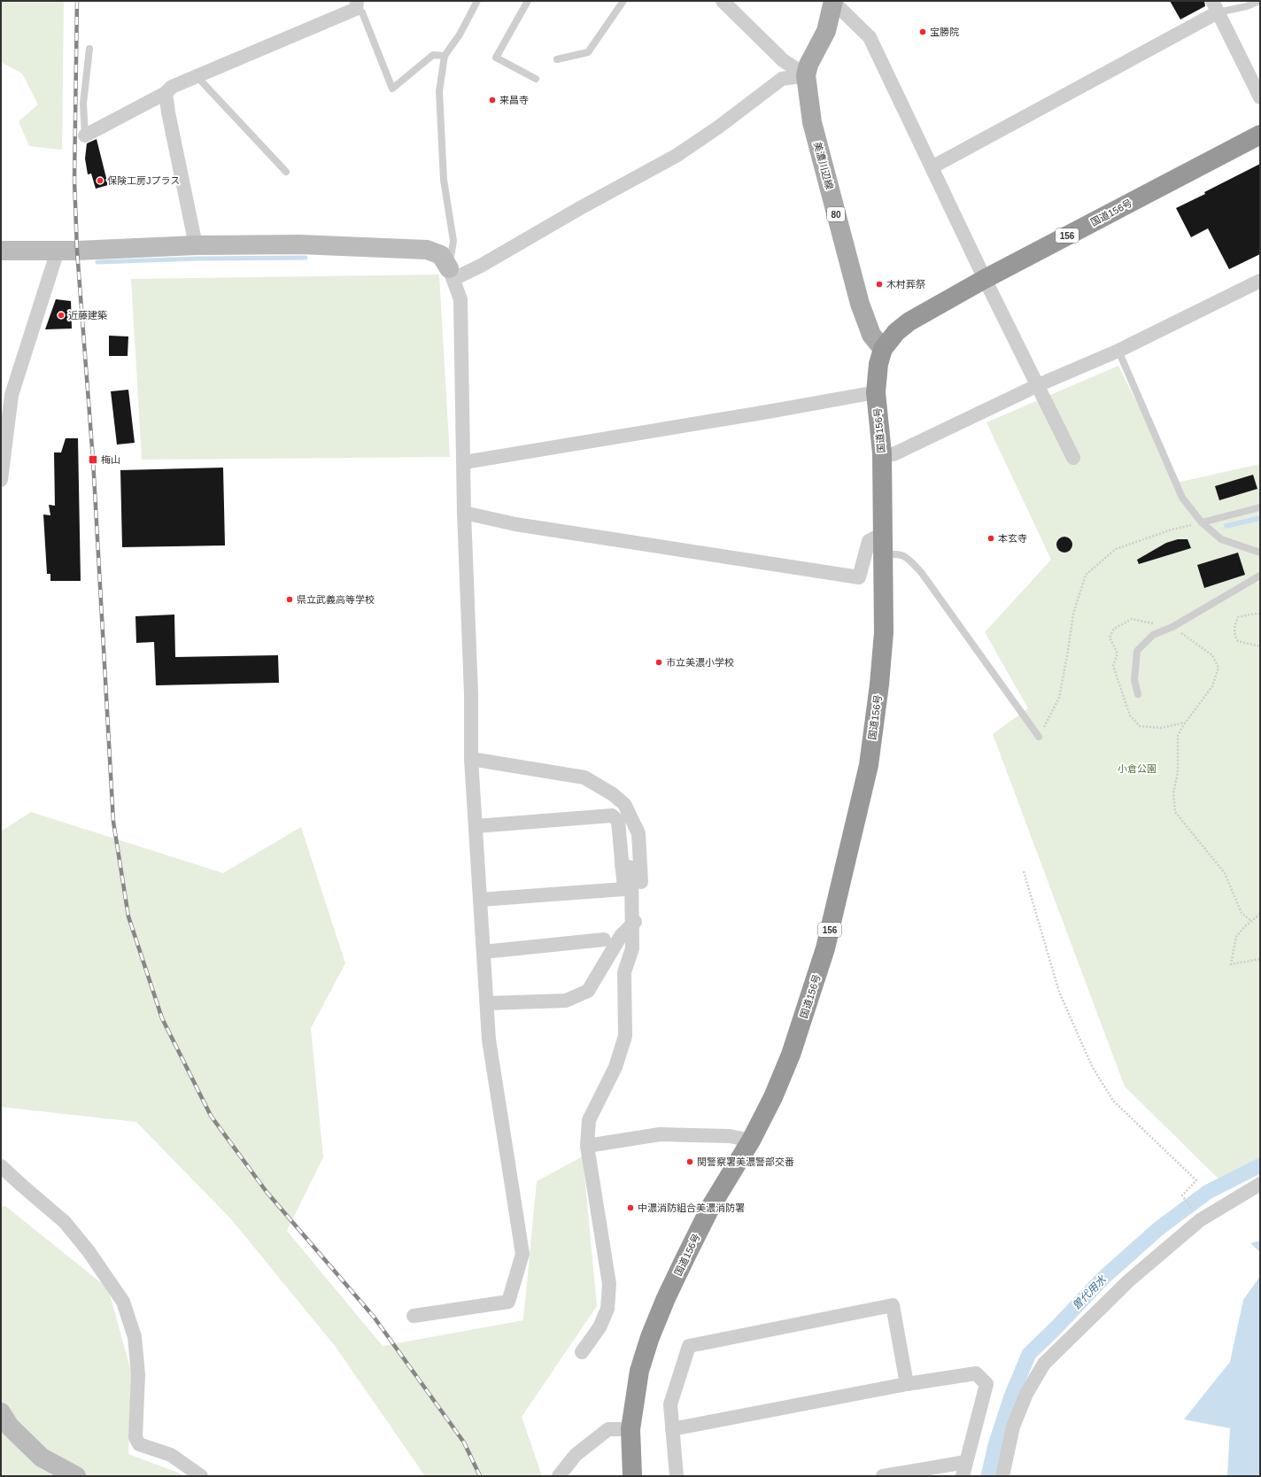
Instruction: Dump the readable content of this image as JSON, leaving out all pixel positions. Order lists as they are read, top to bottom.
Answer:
{
  "streets": {
    "highway": ["国道156号", "156"],
    "main road": ["美濃川辺線", "80"]
  },
  "crossings": [
    ["美濃川辺線", "国道156号"]
  ],
  "water": ["曽代用水"],
  "parks": ["小倉公園"],
  "places": {
    "other": [
      "宝勝院",
      "来昌寺",
      "保険工房Jプラス",
      "木村葬祭",
      "近藤建築",
      "本玄寺",
      "県立武義高等学校",
      "市立美濃小学校",
      "関警察署美濃警部交番",
      "中濃消防組合美濃消防署"
    ],
    "transit": ["梅山"]
  }
}
